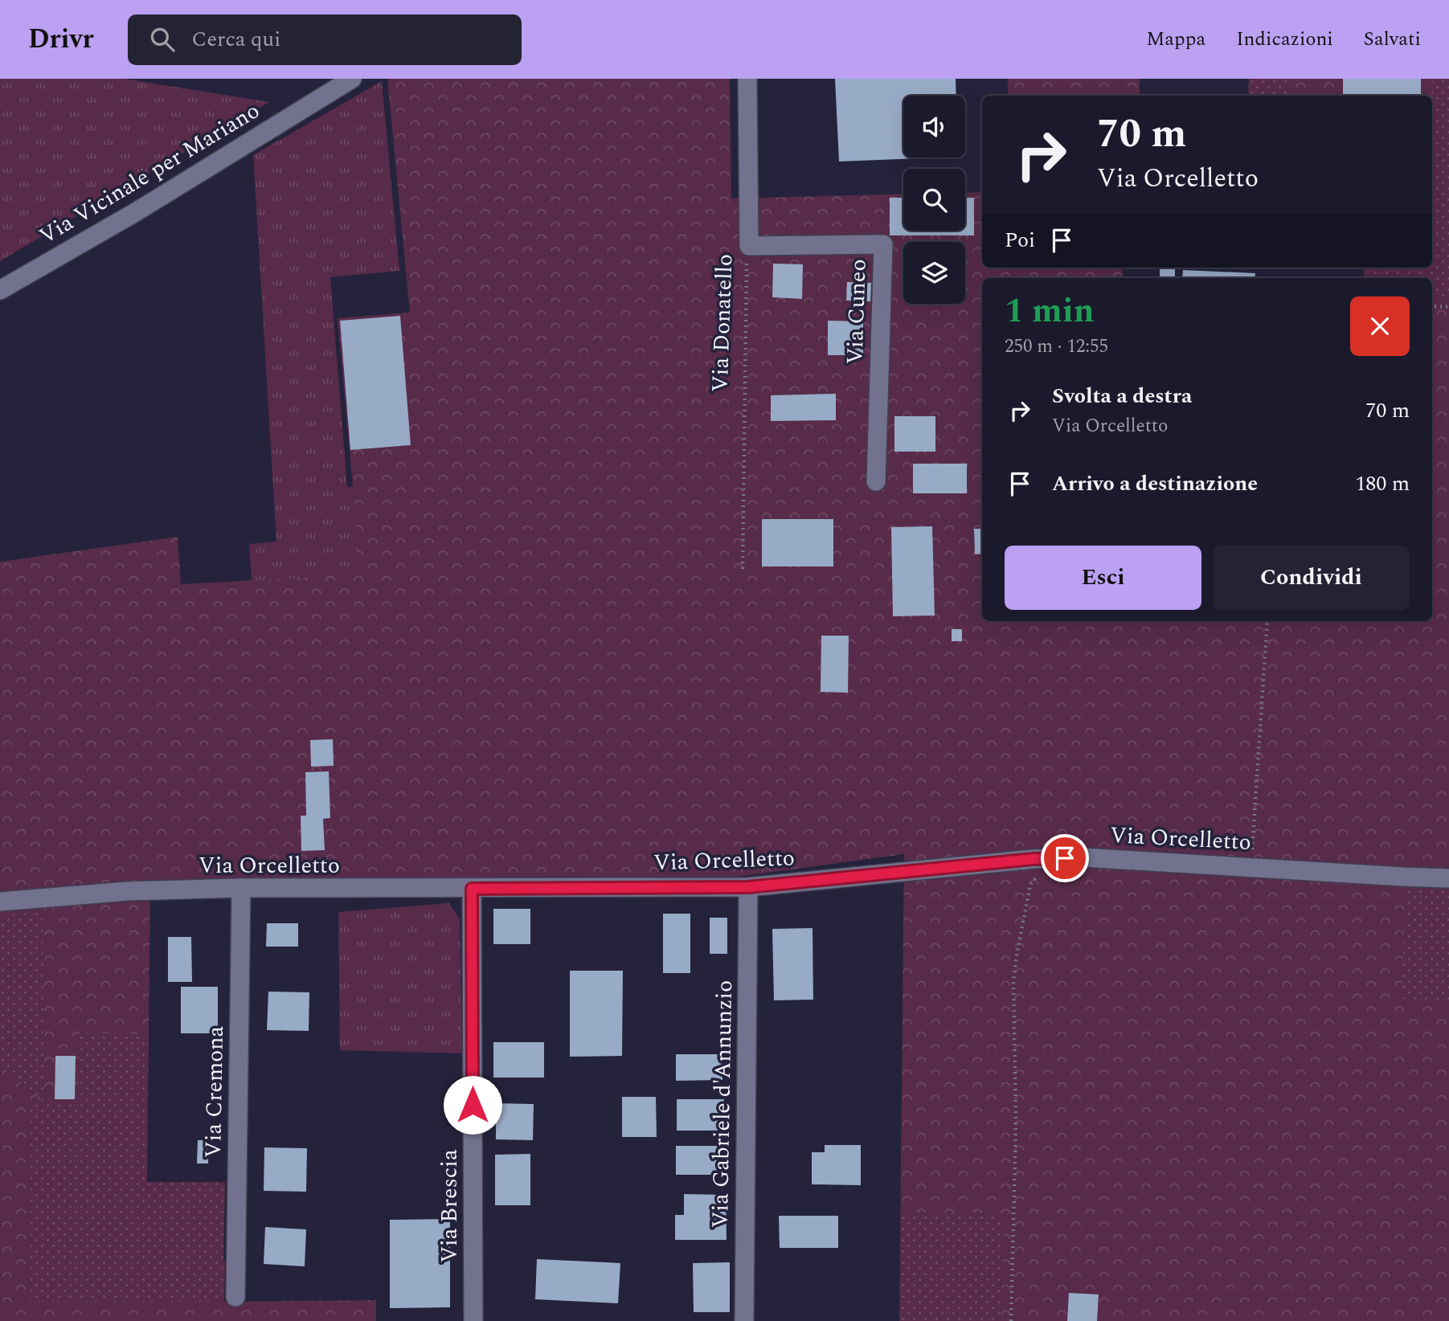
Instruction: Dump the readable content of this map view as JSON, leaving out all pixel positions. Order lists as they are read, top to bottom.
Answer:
{
  "streets": {
    "street": [
      "Via Vicinale per Mariano",
      "Via Cuneo",
      "Via Donatello",
      "Via Orcelletto",
      "Via Cremona",
      "Via Gabriele d'Annunzio",
      "Via Brescia"
    ]
  },
  "crossings": [
    ["Via Cuneo", "Via Donatello"],
    ["Via Orcelletto", "Via Cremona"],
    ["Via Orcelletto", "Via Gabriele d'Annunzio"],
    ["Via Orcelletto", "Via Brescia"]
  ],
  "page": {
    "header": "Drivr",
    "search": "Cerca qui",
    "nav": ["Mappa", "Indicazioni", "Salvati"],
    "turn": ["70 m", "Via Orcelletto"],
    "then": "Poi",
    "heading": ["1 min", "250 m · 12:55"],
    "list": [
      {
        "name": "Svolta a destra",
        "note": "Via Orcelletto",
        "value": "70 m"
      },
      {
        "name": "Arrivo a destinazione",
        "value": "180 m"
      }
    ],
    "buttons": ["Esci", "Condividi"]
  }
}
